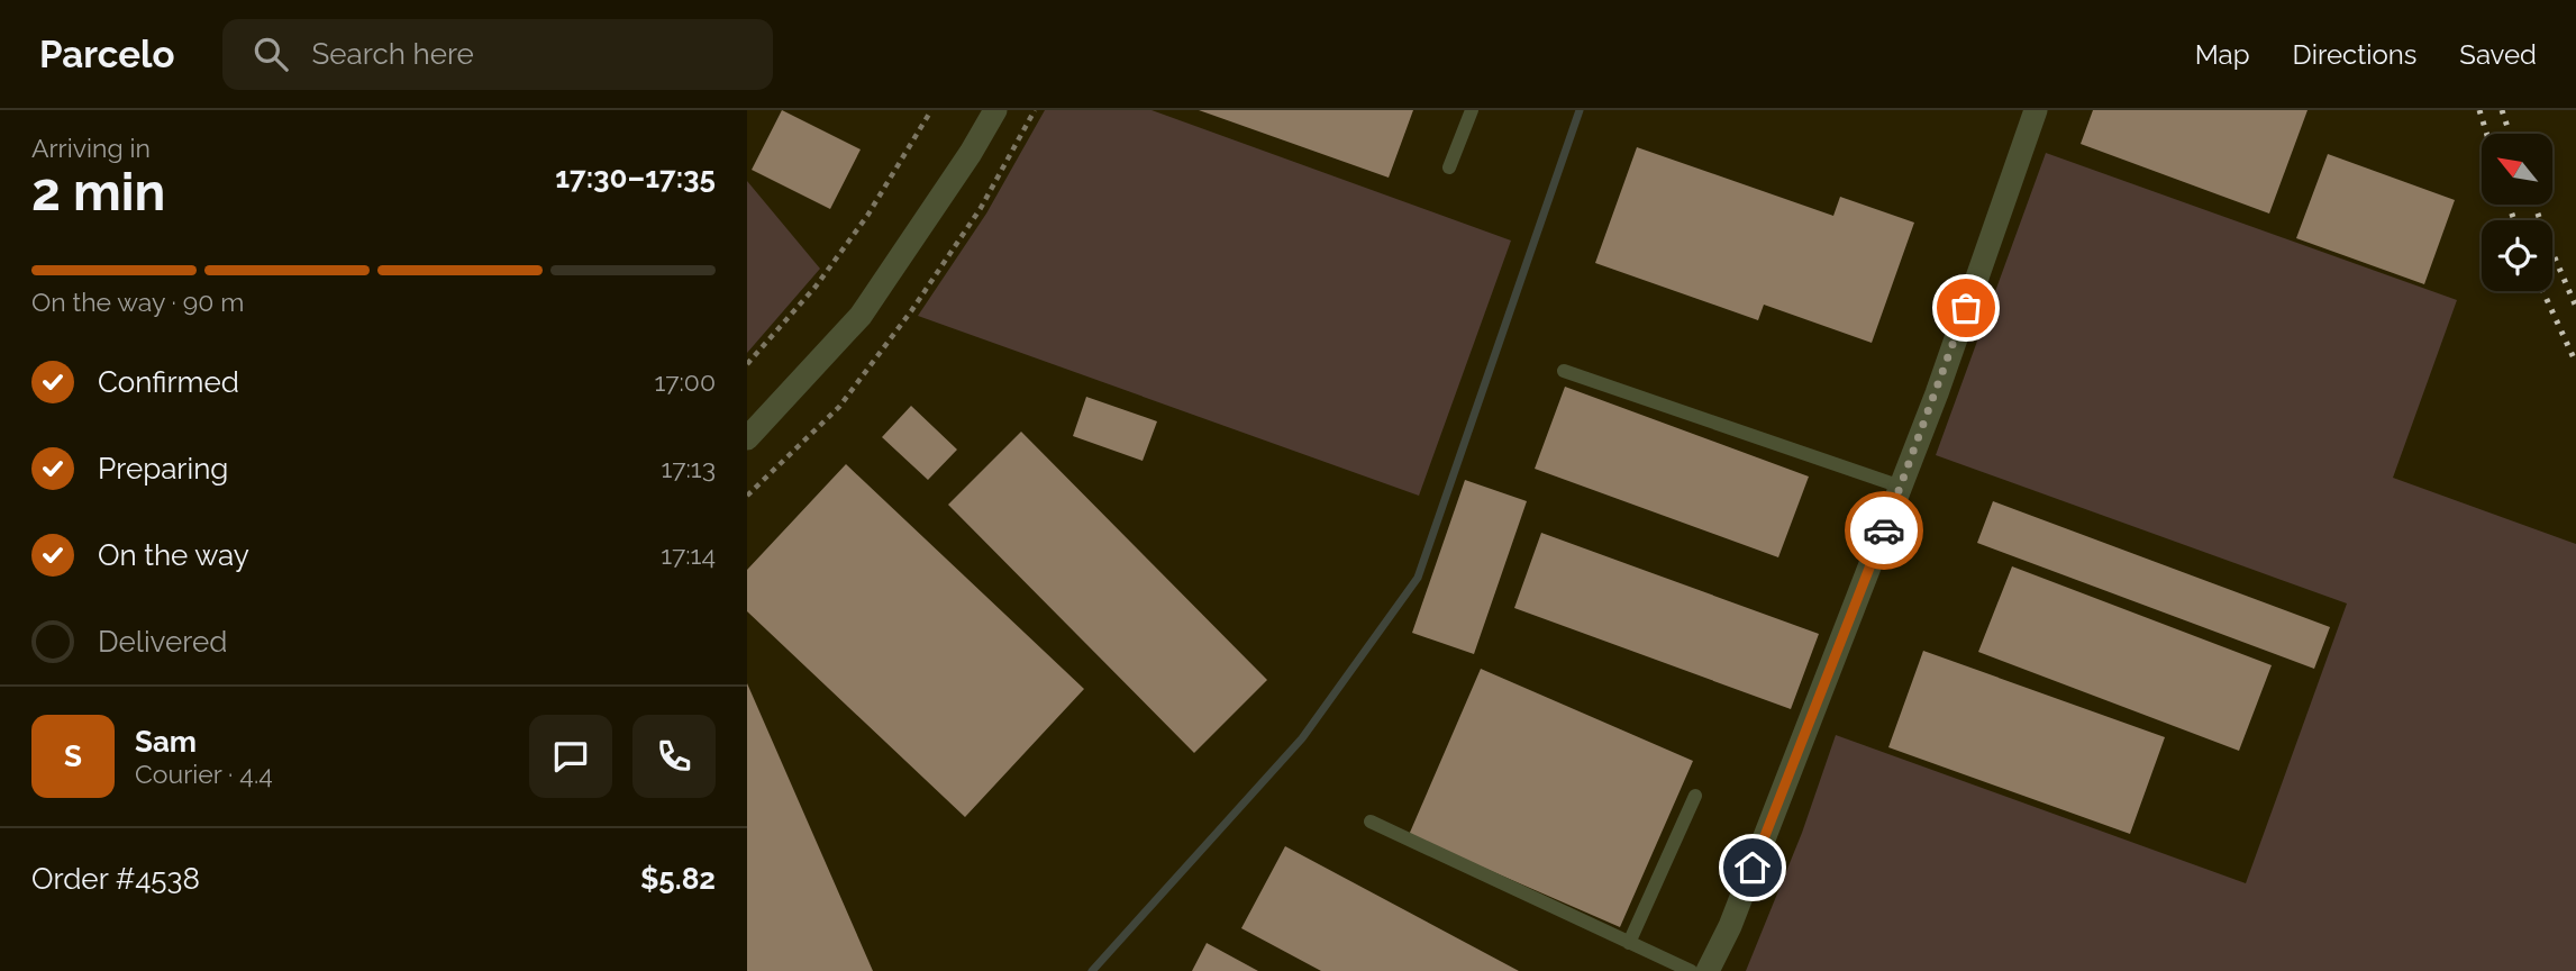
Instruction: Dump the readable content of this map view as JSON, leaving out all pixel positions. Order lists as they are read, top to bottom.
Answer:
{
  "north": "top left",
  "page": {
    "header": "Parcelo",
    "search": "Search here",
    "nav": ["Map", "Directions", "Saved"],
    "heading": ["2 min", "Arriving in", "17:30–17:35"],
    "panel": [
      "Sam",
      "Courier · 4.4",
      "Order #4538",
      "$5.82"
    ],
    "bar": "On the way · 90 m",
    "list": [
      ["Confirmed", "17:00"],
      ["Preparing", "17:13"],
      ["On the way", "17:14"],
      "Delivered"
    ],
    "round": "S"
  }
}
